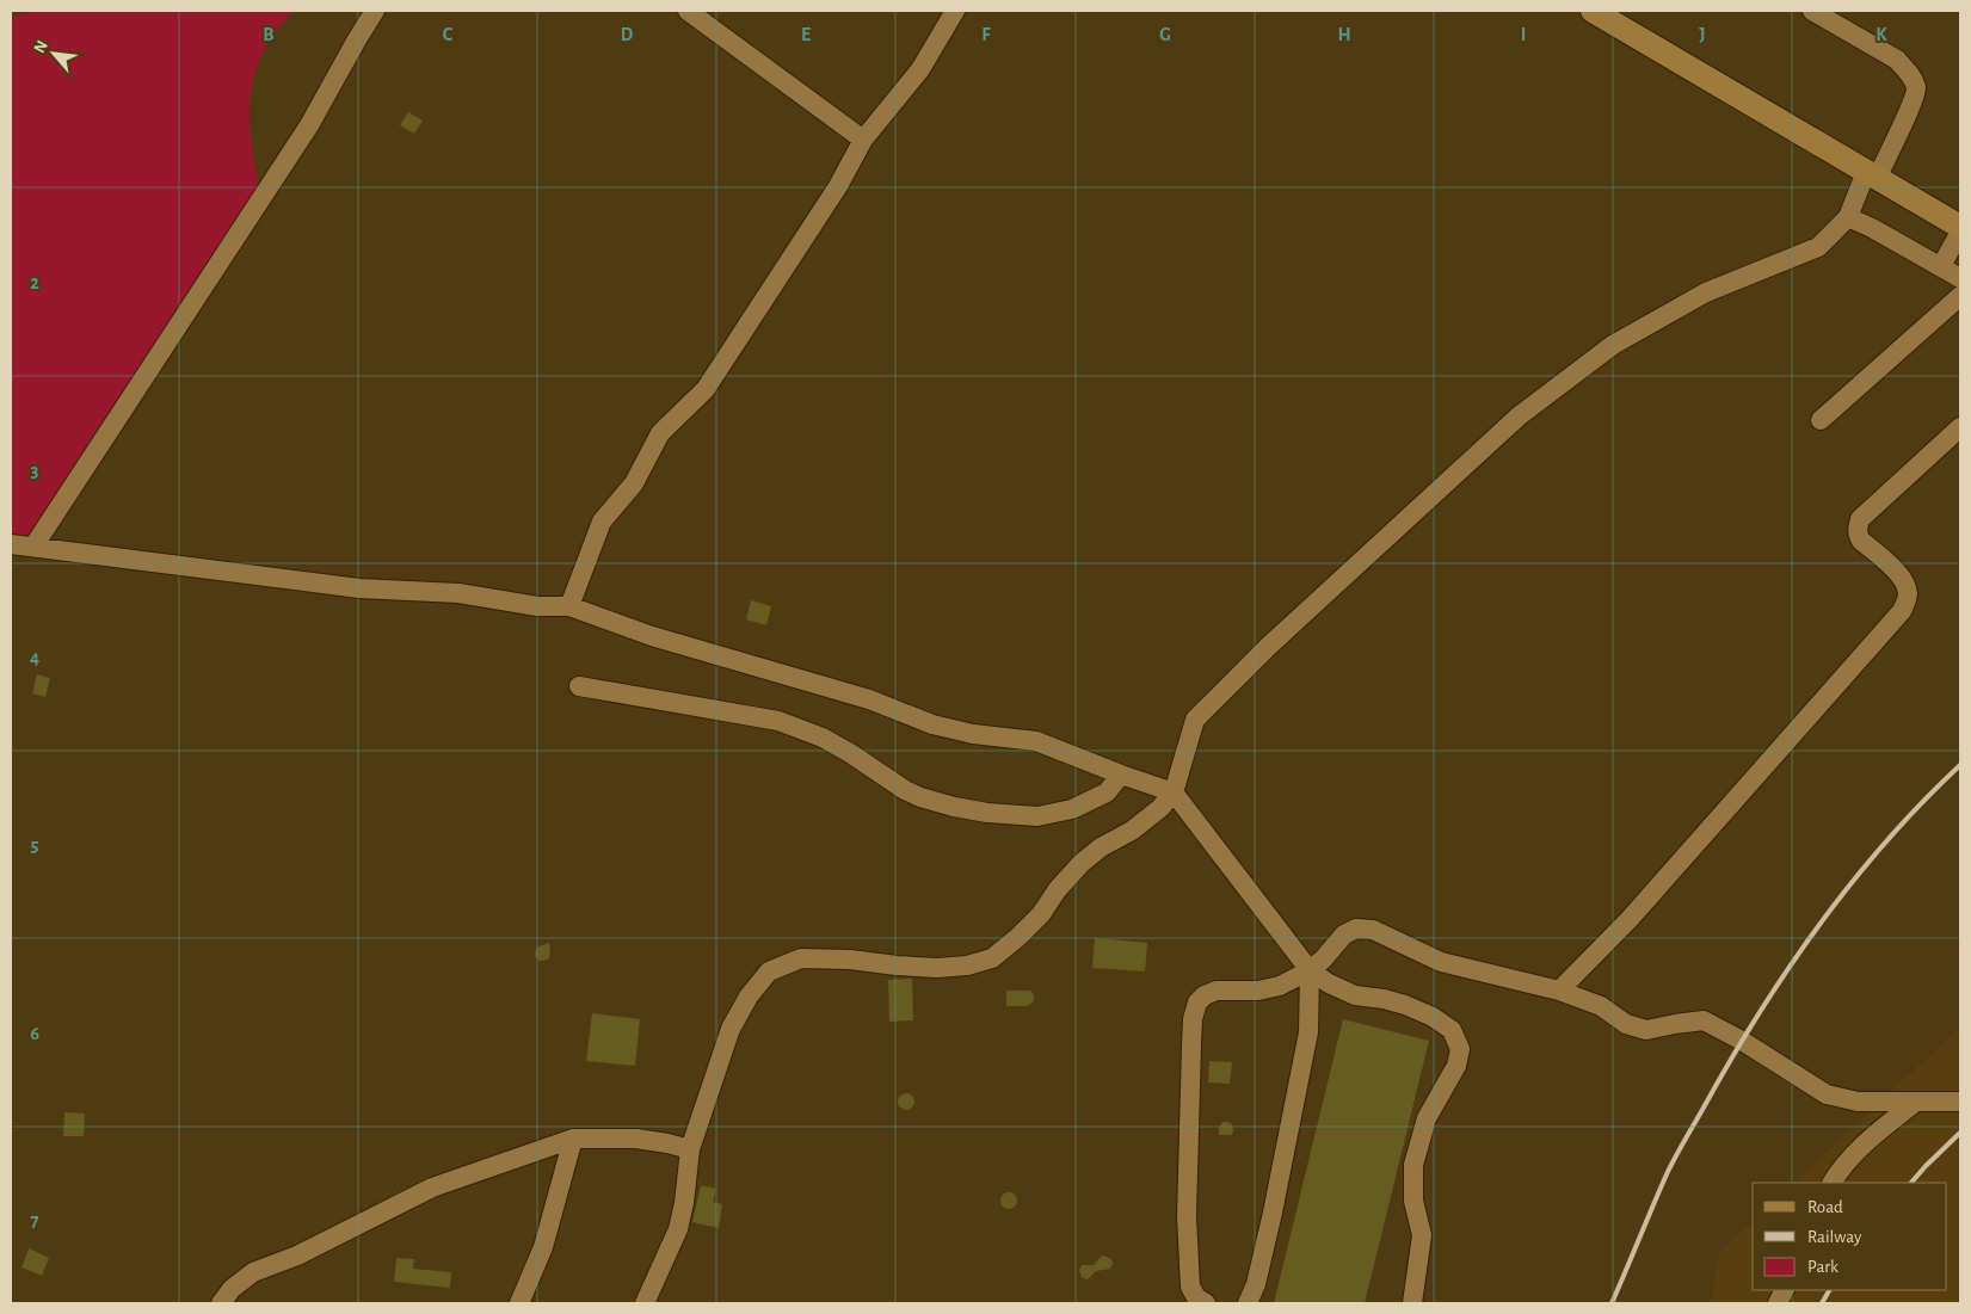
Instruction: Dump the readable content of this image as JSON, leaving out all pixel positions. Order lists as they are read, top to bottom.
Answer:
{
  "legend": ["Road", "Railway", "Park"],
  "north": "top left",
  "grid": {
    "columns": [
      "B",
      "C",
      "D",
      "E",
      "F",
      "G",
      "H",
      "I",
      "J",
      "K"
    ],
    "rows": [
      "2",
      "3",
      "4",
      "5",
      "6",
      "7"
    ]
  }
}
